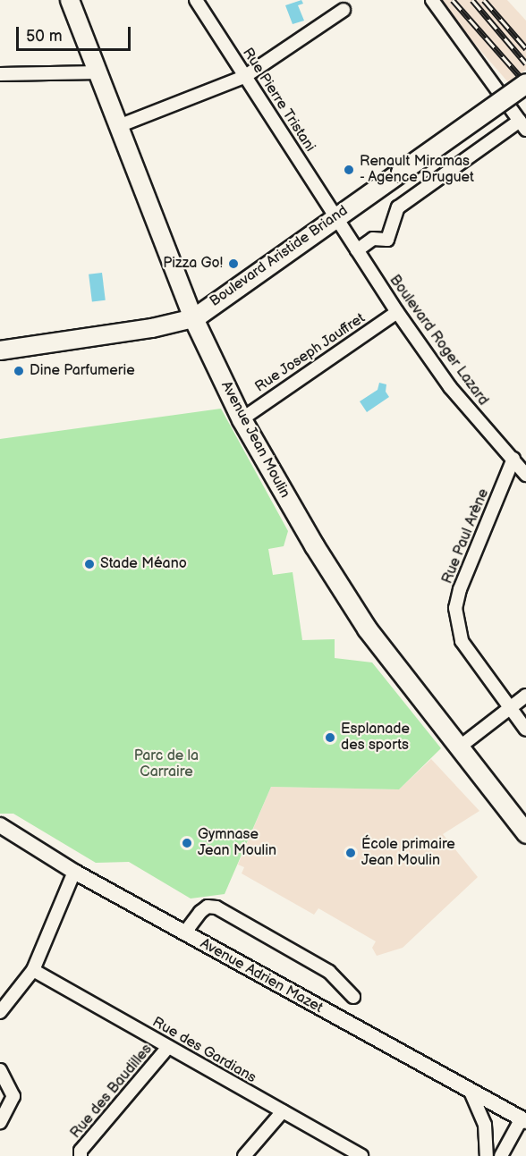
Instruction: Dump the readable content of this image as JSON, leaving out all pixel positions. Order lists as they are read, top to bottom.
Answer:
{
  "streets": {
    "main road": ["Boulevard Aristide Briand", "Avenue Jean Moulin"],
    "street": [
      "Rue Pierre Tristani",
      "Boulevard Roger Lazard",
      "Rue Joseph Jauffret",
      "Rue Paul Arène",
      "Avenue Adrien Mazet",
      "Rue des Gardians",
      "Rue des Baudilles"
    ]
  },
  "crossings": [
    ["Rue Pierre Tristani", "Boulevard Aristide Briand"],
    ["Rue Pierre Tristani", "Boulevard Roger Lazard"],
    ["Boulevard Aristide Briand", "Boulevard Roger Lazard"],
    ["Boulevard Aristide Briand", "Avenue Jean Moulin"],
    ["Boulevard Roger Lazard", "Rue Joseph Jauffret"],
    ["Boulevard Roger Lazard", "Rue Paul Arène"],
    ["Rue Joseph Jauffret", "Avenue Jean Moulin"],
    ["Rue des Gardians", "Rue des Baudilles"]
  ],
  "parks": ["Parc de la Carraire"],
  "places": [
    "Renault Miramas - Agence Druguet",
    "Pizza Go!",
    "Dine Parfumerie",
    "Stade Méano",
    "Esplanade des sports",
    "Gymnase Jean Moulin",
    "École primaire Jean Moulin"
  ],
  "scale_bar": "50 m"
}
